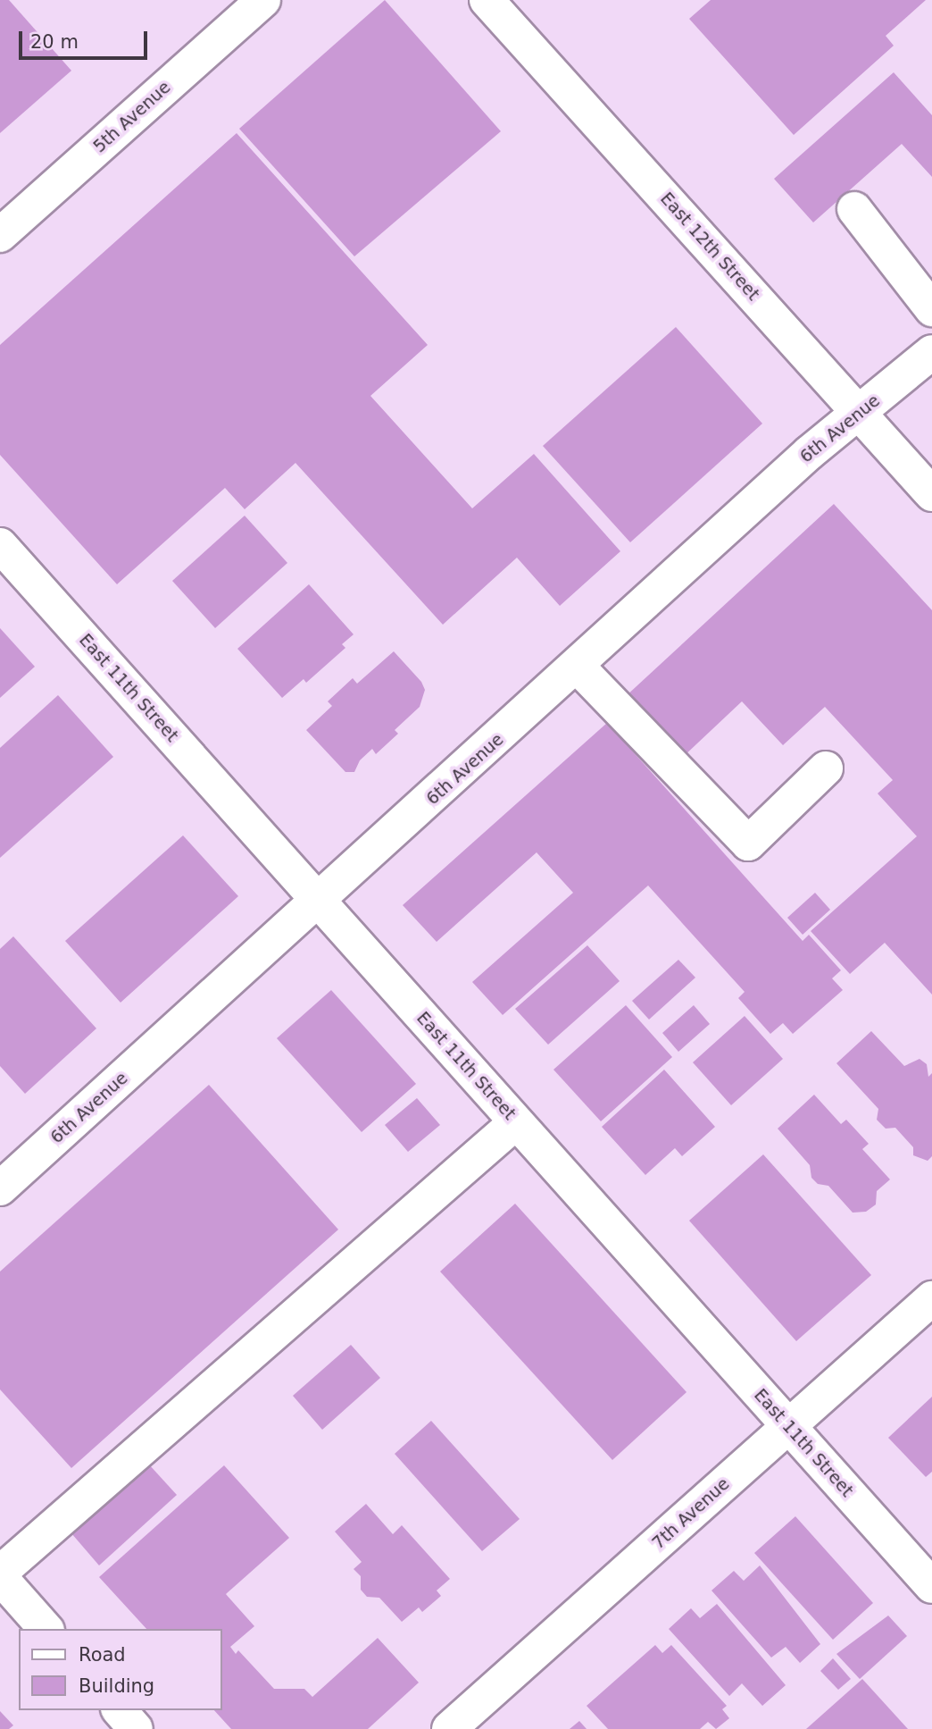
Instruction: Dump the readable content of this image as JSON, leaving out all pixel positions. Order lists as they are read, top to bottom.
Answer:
{
  "streets": {
    "street": [
      "5th Avenue",
      "East 12th Street",
      "6th Avenue",
      "East 11th Street",
      "7th Avenue"
    ]
  },
  "crossings": [
    ["East 12th Street", "6th Avenue"],
    ["6th Avenue", "East 11th Street"],
    ["East 11th Street", "7th Avenue"]
  ],
  "legend": ["Road", "Building"],
  "scale_bar": "20 m"
}
